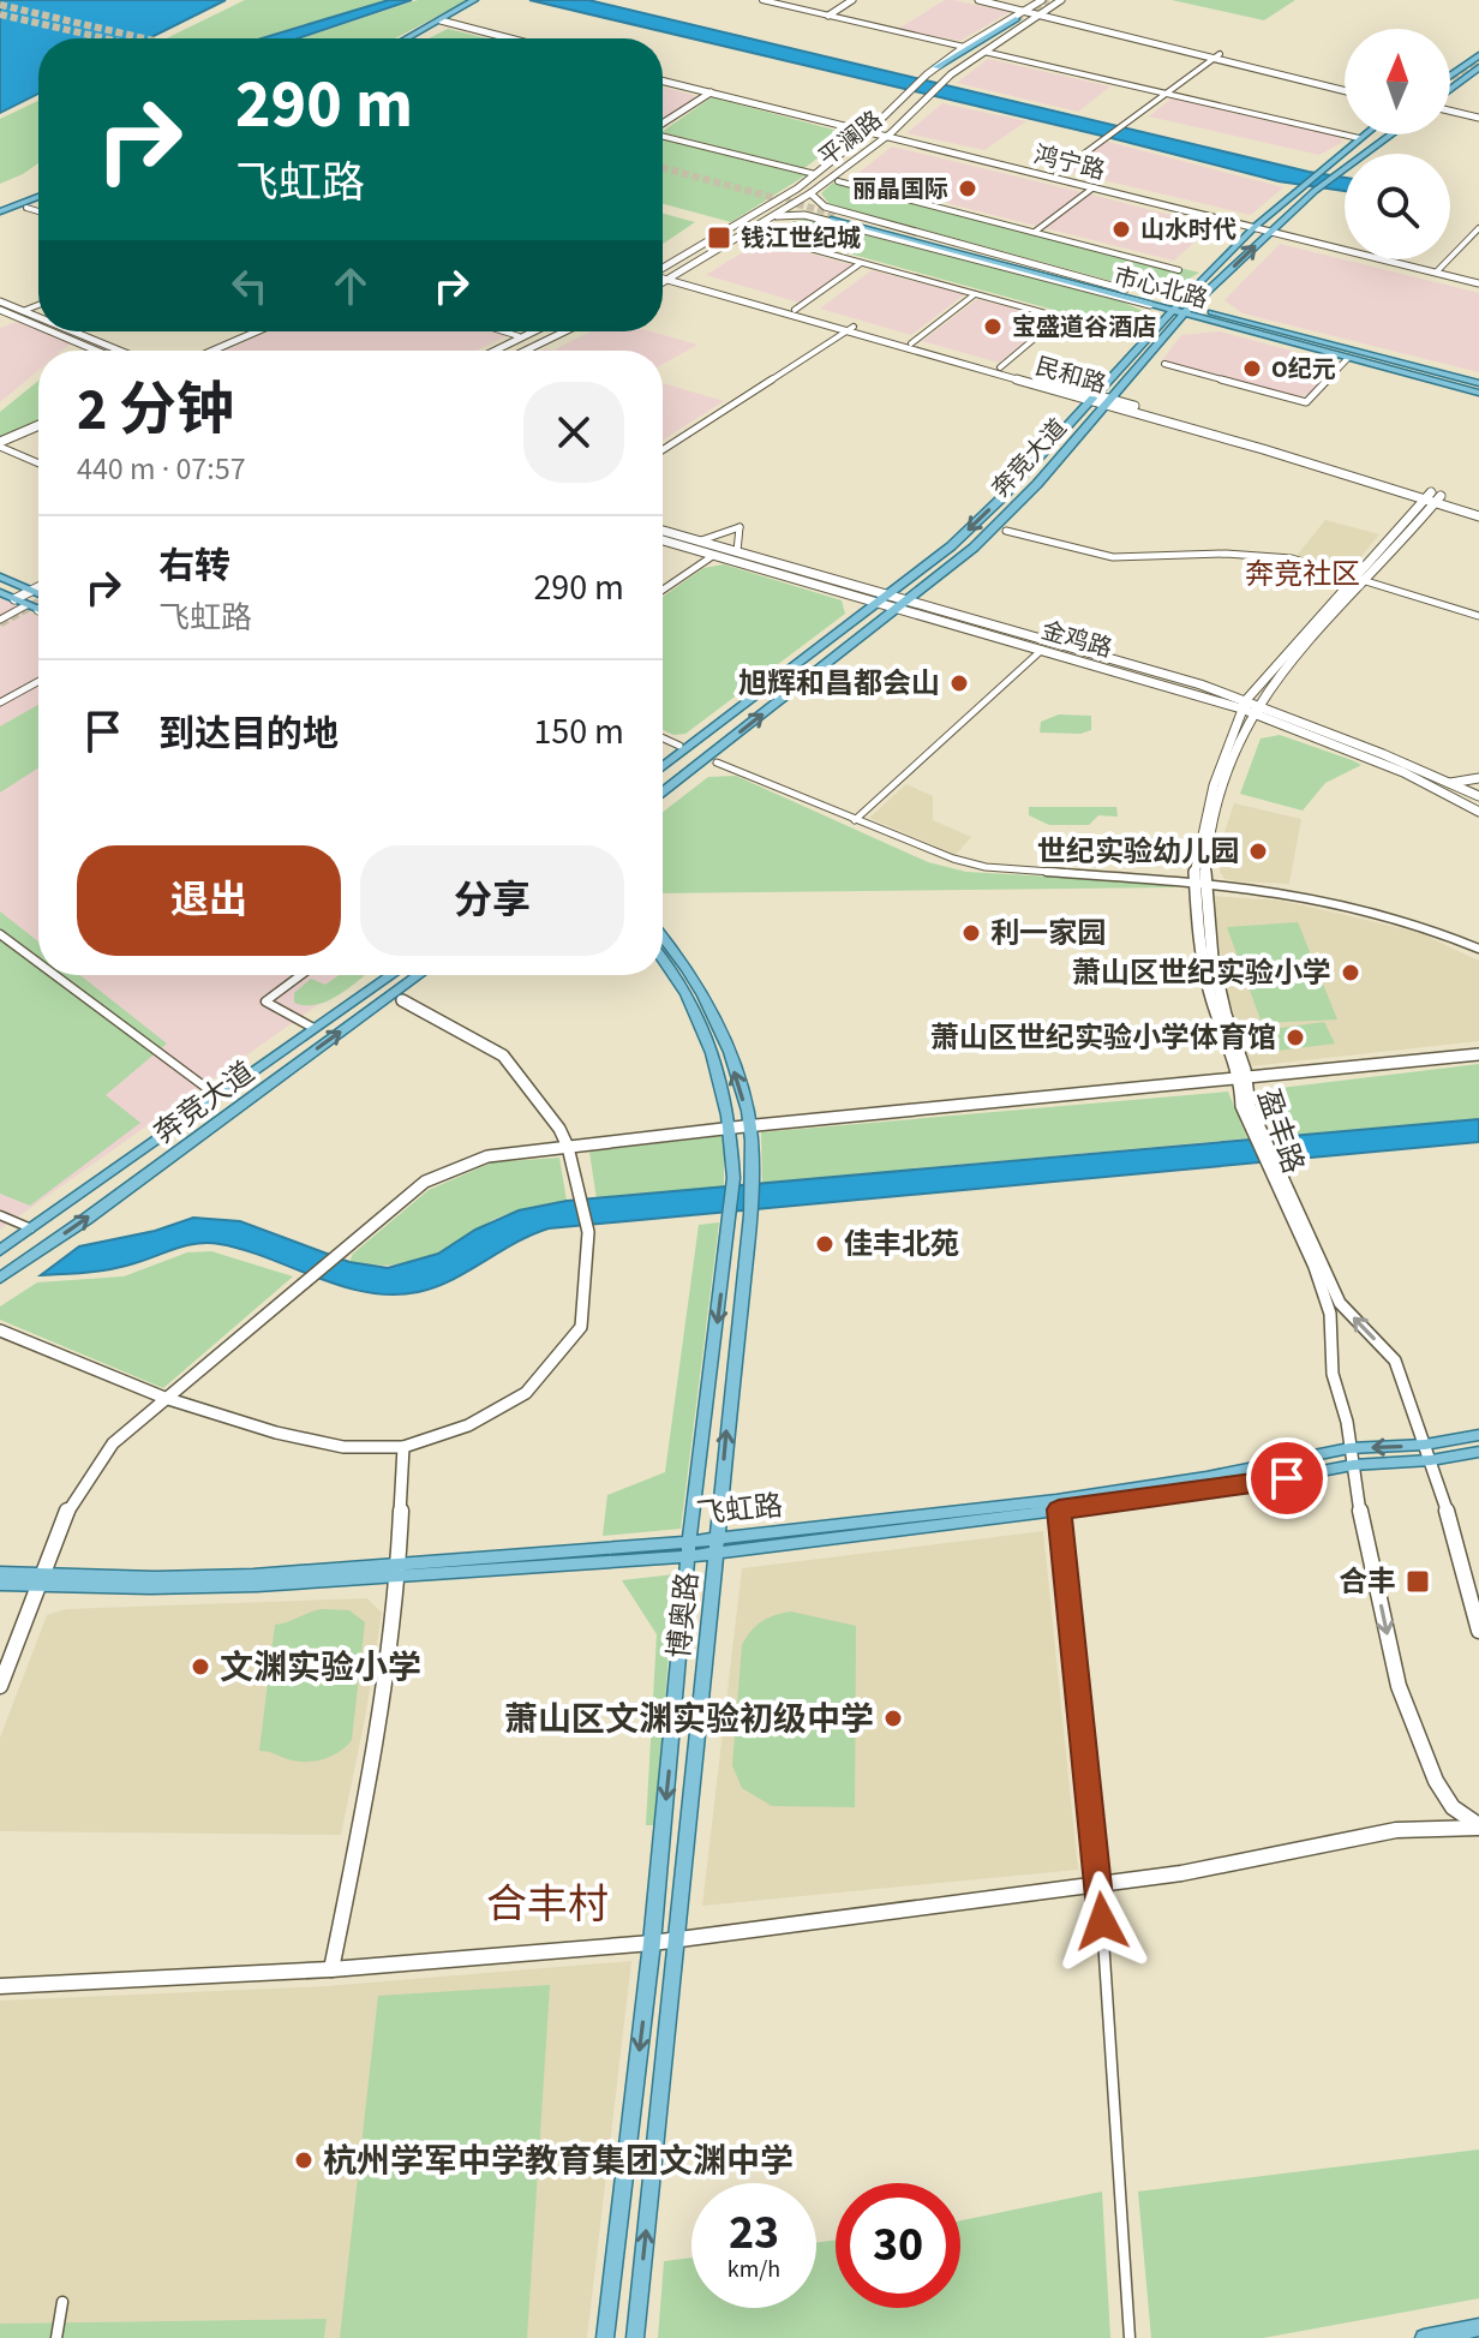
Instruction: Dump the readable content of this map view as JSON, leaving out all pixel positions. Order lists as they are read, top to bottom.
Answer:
{
  "streets": {
    "main road": [
      "平澜路",
      "鸿宁路",
      "市心北路",
      "民和路",
      "奔竞大道",
      "金鸡路",
      "盈丰路",
      "飞虹路",
      "博奥路"
    ]
  },
  "crossings": [
    ["平澜路", "鸿宁路"],
    ["平澜路", "民和路"],
    ["鸿宁路", "奔竞大道"],
    ["市心北路", "奔竞大道"],
    ["民和路", "奔竞大道"],
    ["民和路", "盈丰路"],
    ["奔竞大道", "金鸡路"],
    ["金鸡路", "盈丰路"],
    ["盈丰路", "飞虹路"],
    ["飞虹路", "博奥路"]
  ],
  "districts": ["奔竞社区", "合丰村"],
  "places": {
    "other": [
      "丽晶国际",
      "山水时代",
      "宝盛道谷酒店",
      "O纪元",
      "旭辉和昌都会山",
      "世纪实验幼儿园",
      "利一家园",
      "萧山区世纪实验小学",
      "萧山区世纪实验小学体育馆",
      "佳丰北苑",
      "文渊实验小学",
      "萧山区文渊实验初级中学",
      "杭州学军中学教育集团文渊中学"
    ],
    "transit": ["钱江世纪城", "合丰"]
  },
  "north": "top",
  "page": {
    "turn": ["290 m", "飞虹路"],
    "heading": ["2 分钟", "440 m · 07:57"],
    "list": [
      {
        "name": "右转",
        "note": "飞虹路",
        "value": "290 m"
      },
      {
        "name": "到达目的地",
        "value": "150 m"
      }
    ],
    "buttons": ["退出", "分享"],
    "speed": "23 km/h",
    "limit": "30"
  }
}
